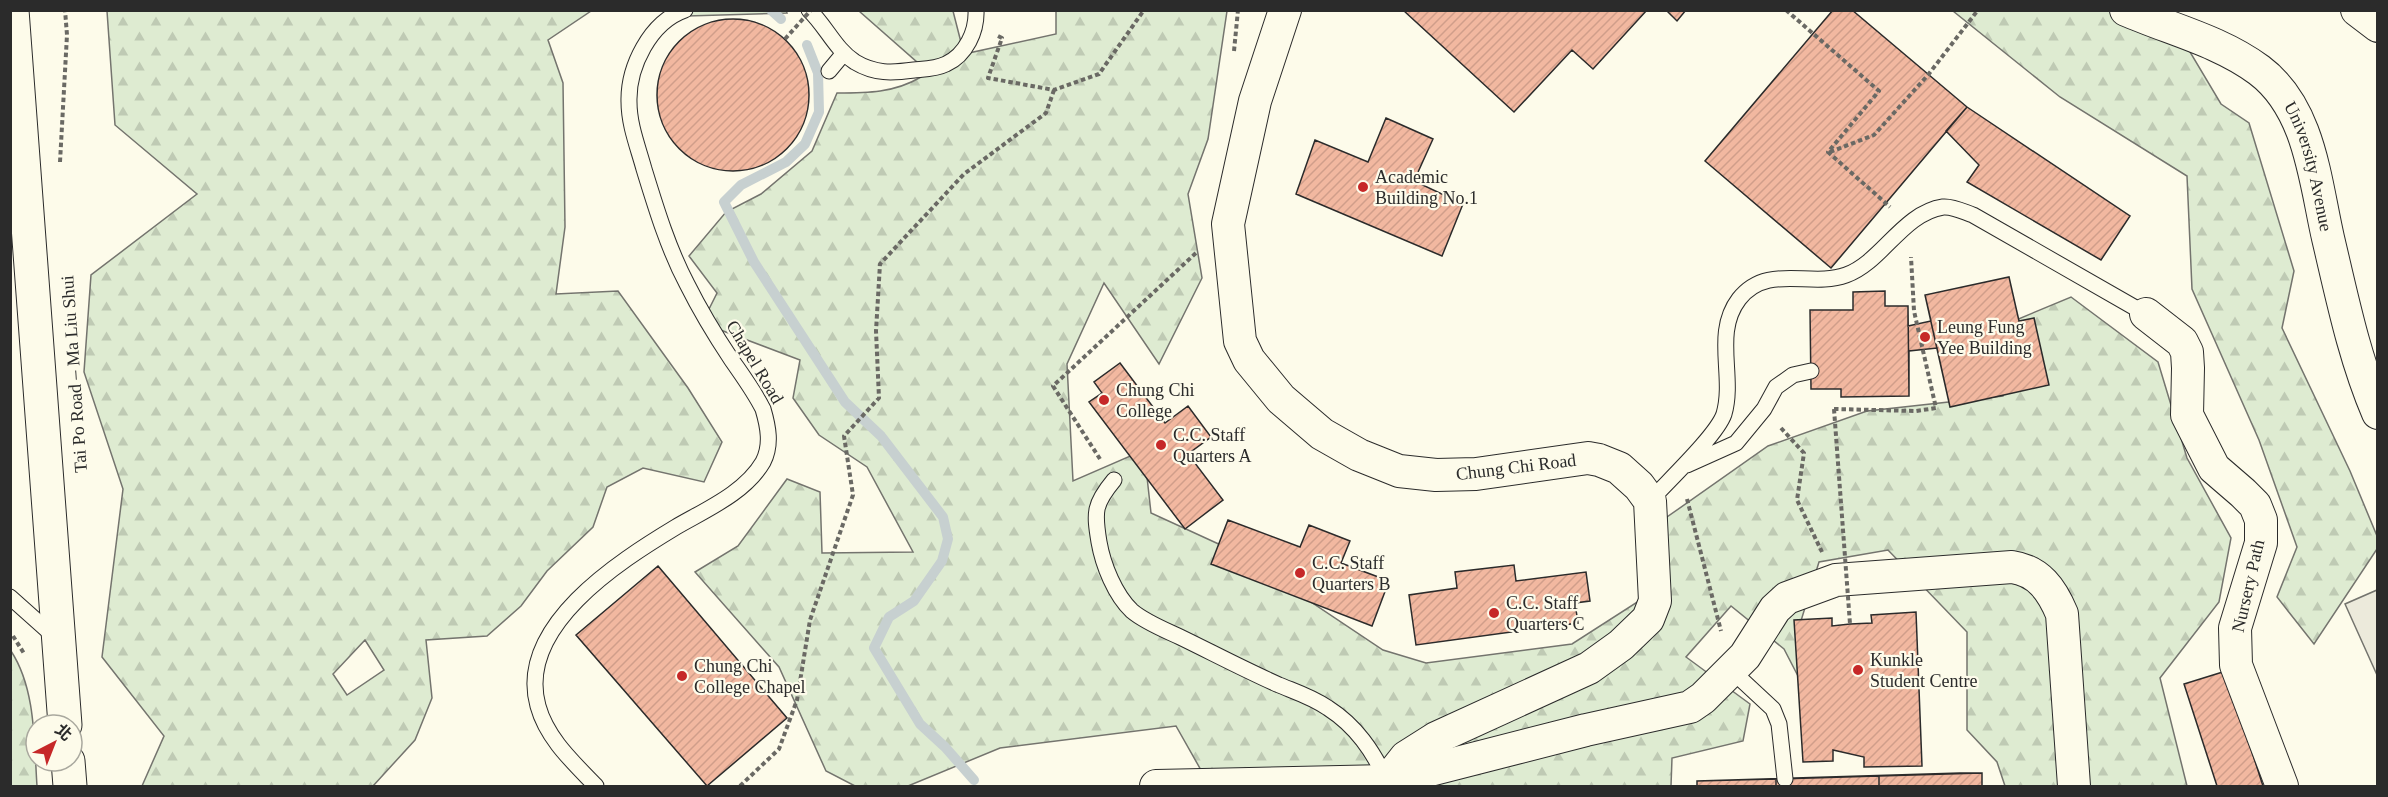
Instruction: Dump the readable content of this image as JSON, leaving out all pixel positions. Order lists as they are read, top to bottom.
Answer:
{
  "streets": {
    "main road": ["Tai Po Road – Ma Liu Shui"],
    "street": ["University Avenue", "Chung Chi Road", "Nursery Path"],
    "lane": ["Chapel Road"]
  },
  "places": [
    "Academic Building No.1",
    "Leung Fung Yee Building",
    "Chung Chi College",
    "C.C. Staff Quarters A",
    "C.C. Staff Quarters B",
    "C.C. Staff Quarters C",
    "Kunkle Student Centre",
    "Chung Chi College Chapel"
  ],
  "north": "top right"
}
